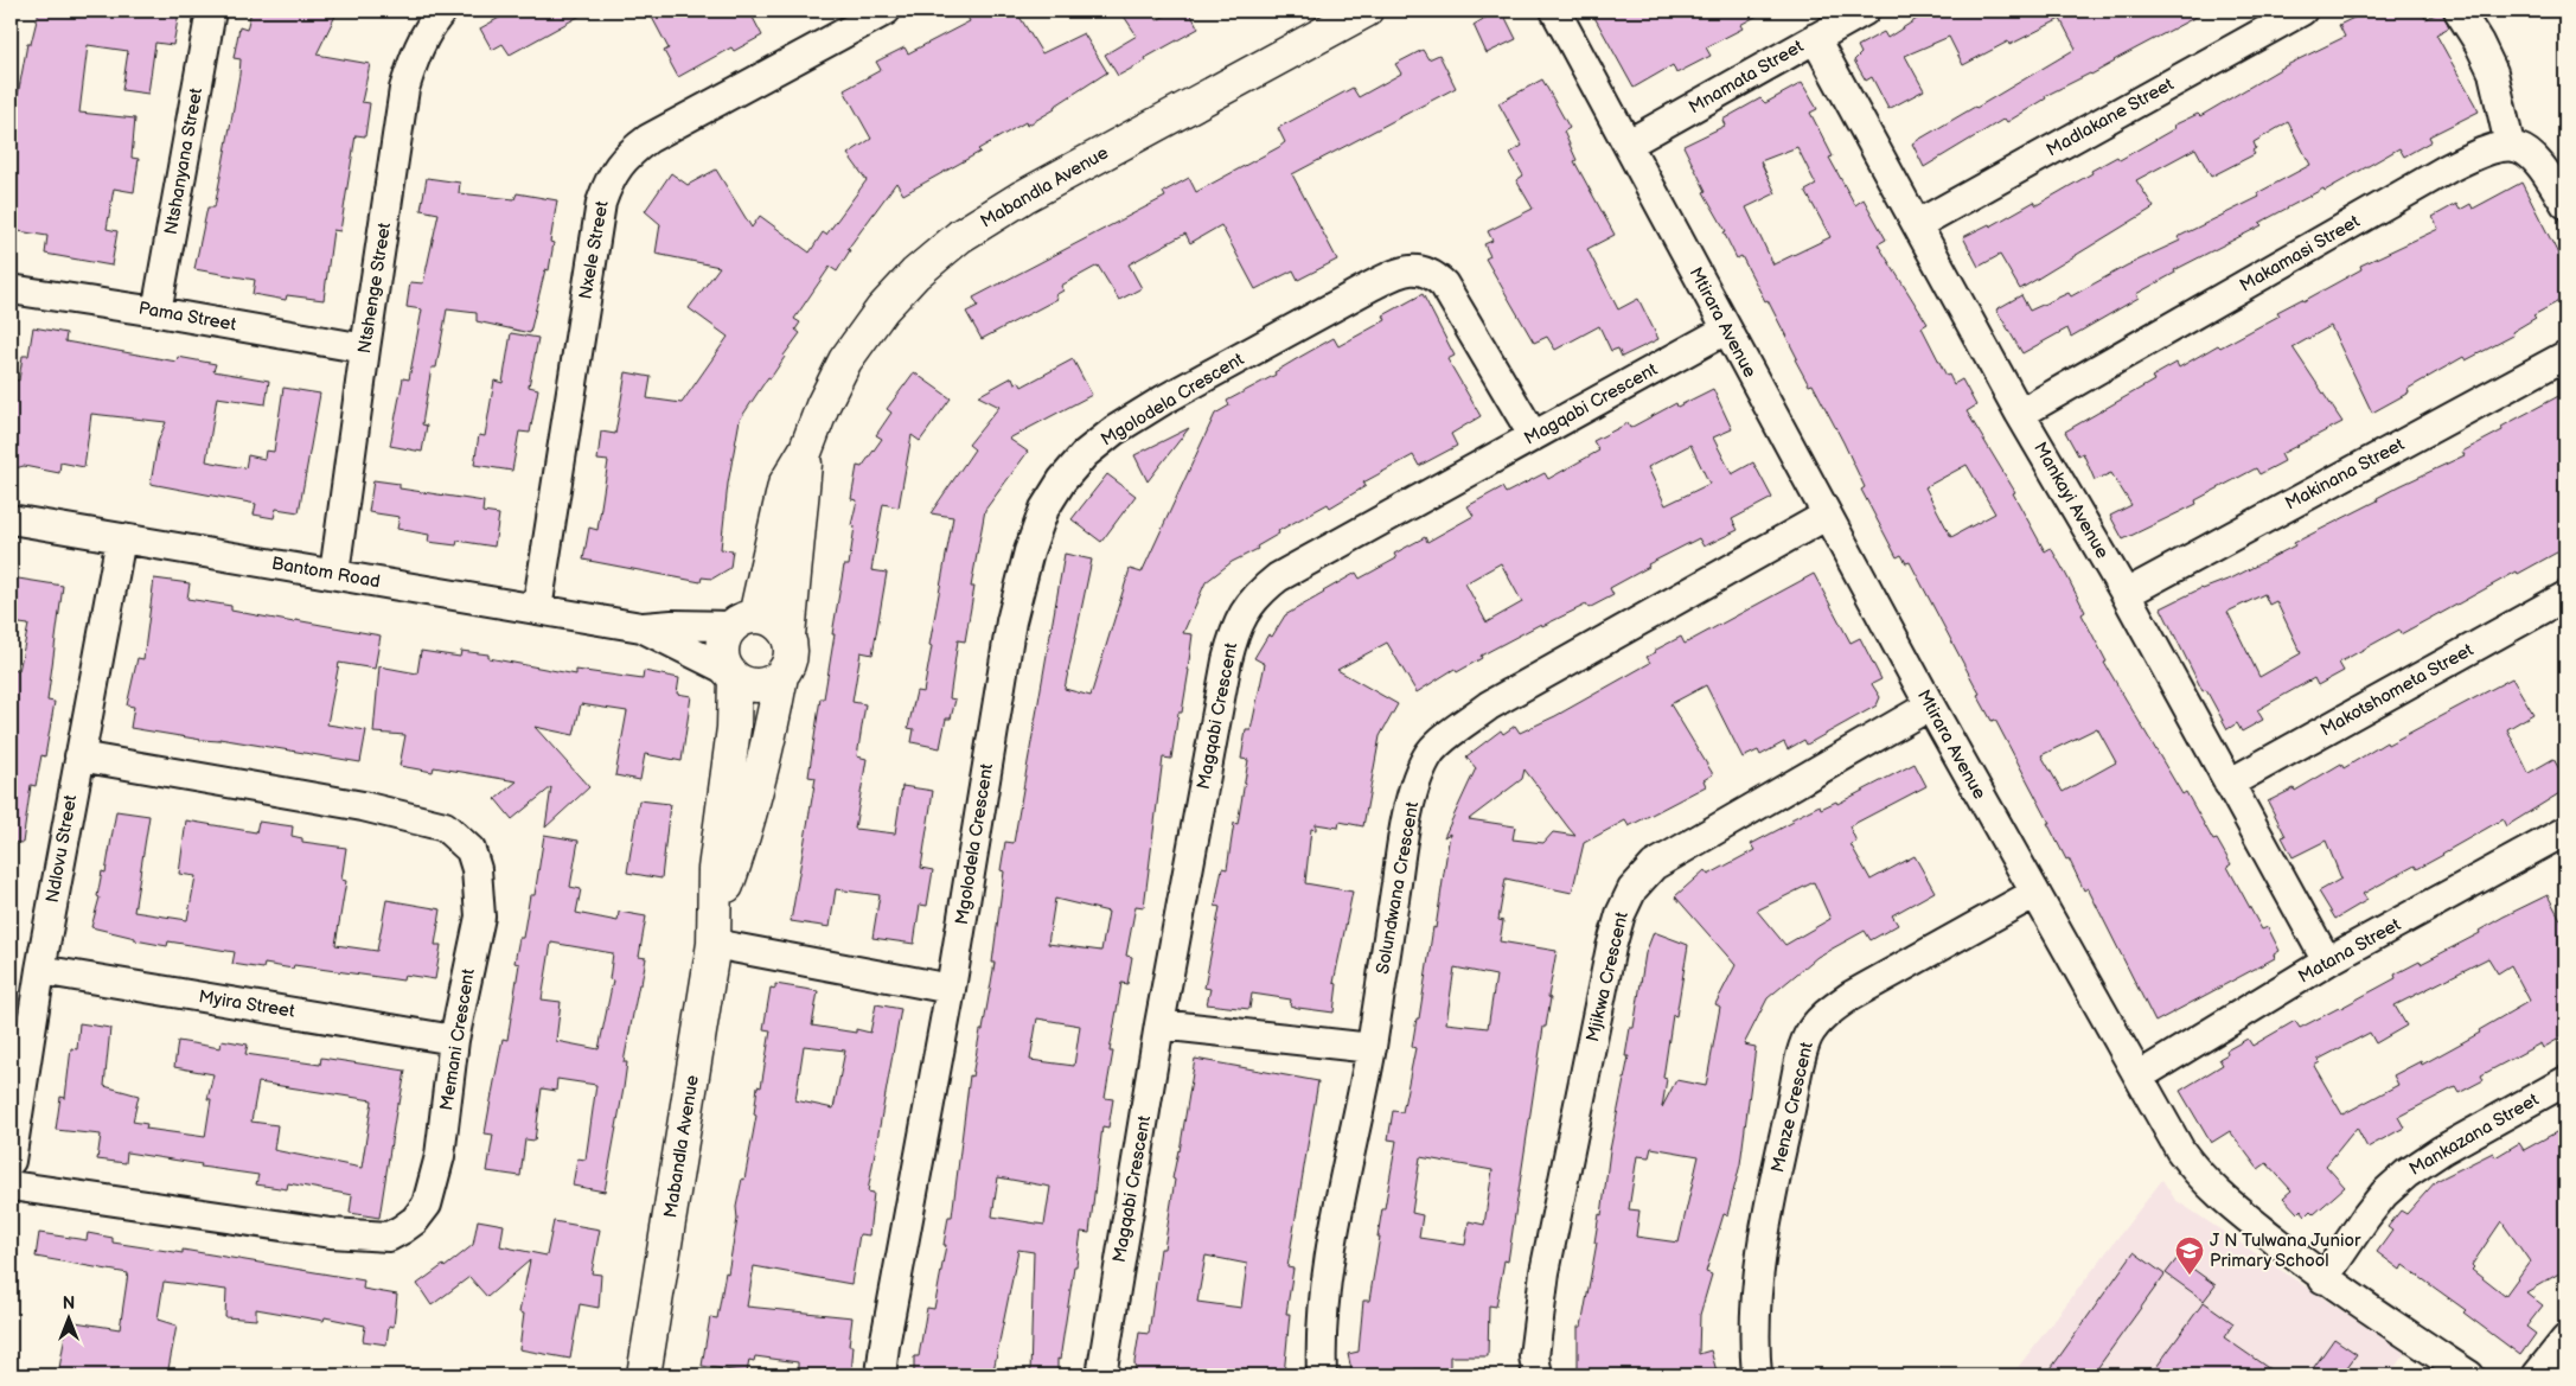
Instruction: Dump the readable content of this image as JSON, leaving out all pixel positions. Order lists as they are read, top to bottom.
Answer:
{
  "streets": {
    "street": [
      "Mnamata Street",
      "Madlakane Street",
      "Ntshanyana Street",
      "Mabandla Avenue",
      "Nxele Street",
      "Makamasi Street",
      "Ntshenge Street",
      "Pama Street",
      "Mtirara Avenue",
      "Mgolodela Crescent",
      "Magqabi Crescent",
      "Makinana Street",
      "Mankayi Avenue",
      "Bantom Road",
      "Makotshometa Street",
      "Ndlovu Street",
      "Solundwana Crescent",
      "Matana Street",
      "Mjikwa Crescent",
      "Myira Street",
      "Memani Crescent",
      "Menze Crescent",
      "Mankazana Street"
    ]
  },
  "crossings": [
    ["Mnamata Street", "Mtirara Avenue"],
    ["Mnamata Street", "Mankayi Avenue"],
    ["Madlakane Street", "Mankayi Avenue"],
    ["Ntshanyana Street", "Pama Street"],
    ["Mabandla Avenue", "Bantom Road"],
    ["Nxele Street", "Bantom Road"],
    ["Makamasi Street", "Mankayi Avenue"],
    ["Ntshenge Street", "Pama Street"],
    ["Ntshenge Street", "Bantom Road"],
    ["Mtirara Avenue", "Magqabi Crescent"],
    ["Mtirara Avenue", "Solundwana Crescent"],
    ["Mtirara Avenue", "Matana Street"],
    ["Mtirara Avenue", "Mjikwa Crescent"],
    ["Mtirara Avenue", "Menze Crescent"],
    ["Mtirara Avenue", "Mankazana Street"],
    ["Mgolodela Crescent", "Magqabi Crescent"],
    ["Makinana Street", "Mankayi Avenue"],
    ["Mankayi Avenue", "Makotshometa Street"],
    ["Mankayi Avenue", "Matana Street"],
    ["Bantom Road", "Ndlovu Street"],
    ["Ndlovu Street", "Myira Street"],
    ["Ndlovu Street", "Memani Crescent"],
    ["Myira Street", "Memani Crescent"]
  ],
  "places": {
    "school or university": ["J N Tulwana Junior Primary School"]
  },
  "north": "top"
}
